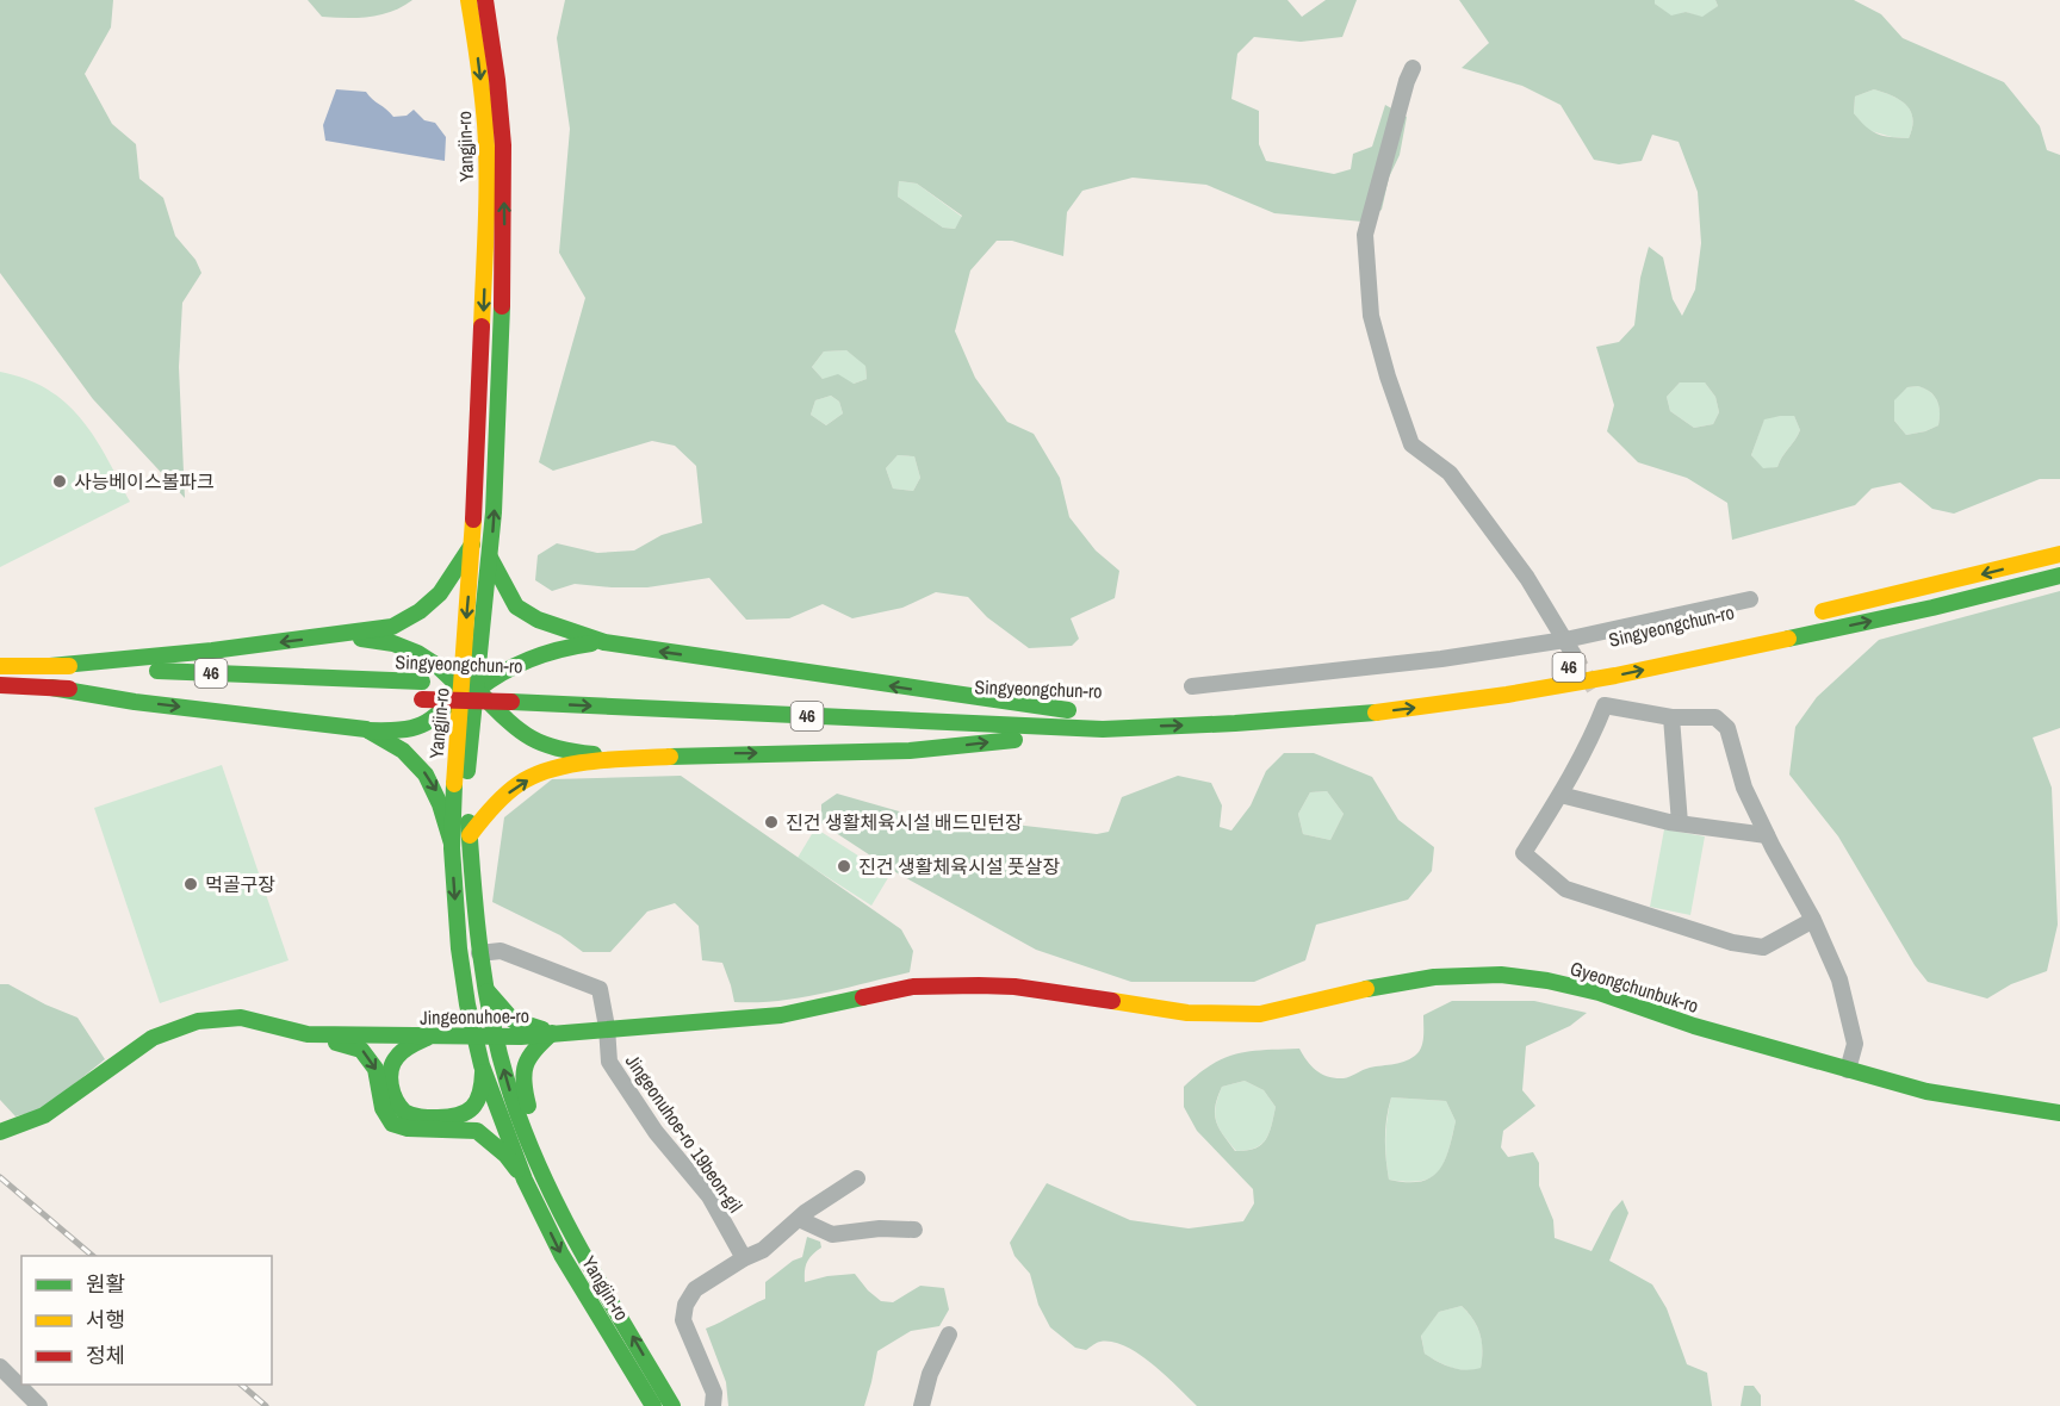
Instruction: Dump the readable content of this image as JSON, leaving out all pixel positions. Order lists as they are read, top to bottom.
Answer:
{
  "streets": {
    "main road": [
      "Yangjin-ro",
      "Singyeongchun-ro",
      "46",
      "Gyeongchunbuk-ro",
      "Jingeonuhoe-ro"
    ],
    "street": ["Jingeonuhoe-ro 19beon-gil"]
  },
  "crossings": [
    ["Yangjin-ro", "Jingeonuhoe-ro"],
    ["Yangjin-ro", "Jingeonuhoe-ro 19beon-gil"],
    ["Gyeongchunbuk-ro", "Jingeonuhoe-ro"],
    ["Jingeonuhoe-ro", "Jingeonuhoe-ro 19beon-gil"]
  ],
  "places": [
    "사능베이스볼파크",
    "진건 생활체육시설 배드민턴장",
    "진건 생활체육시설 풋살장",
    "먹골구장"
  ],
  "legend": ["원활", "서행", "정체"]
}
